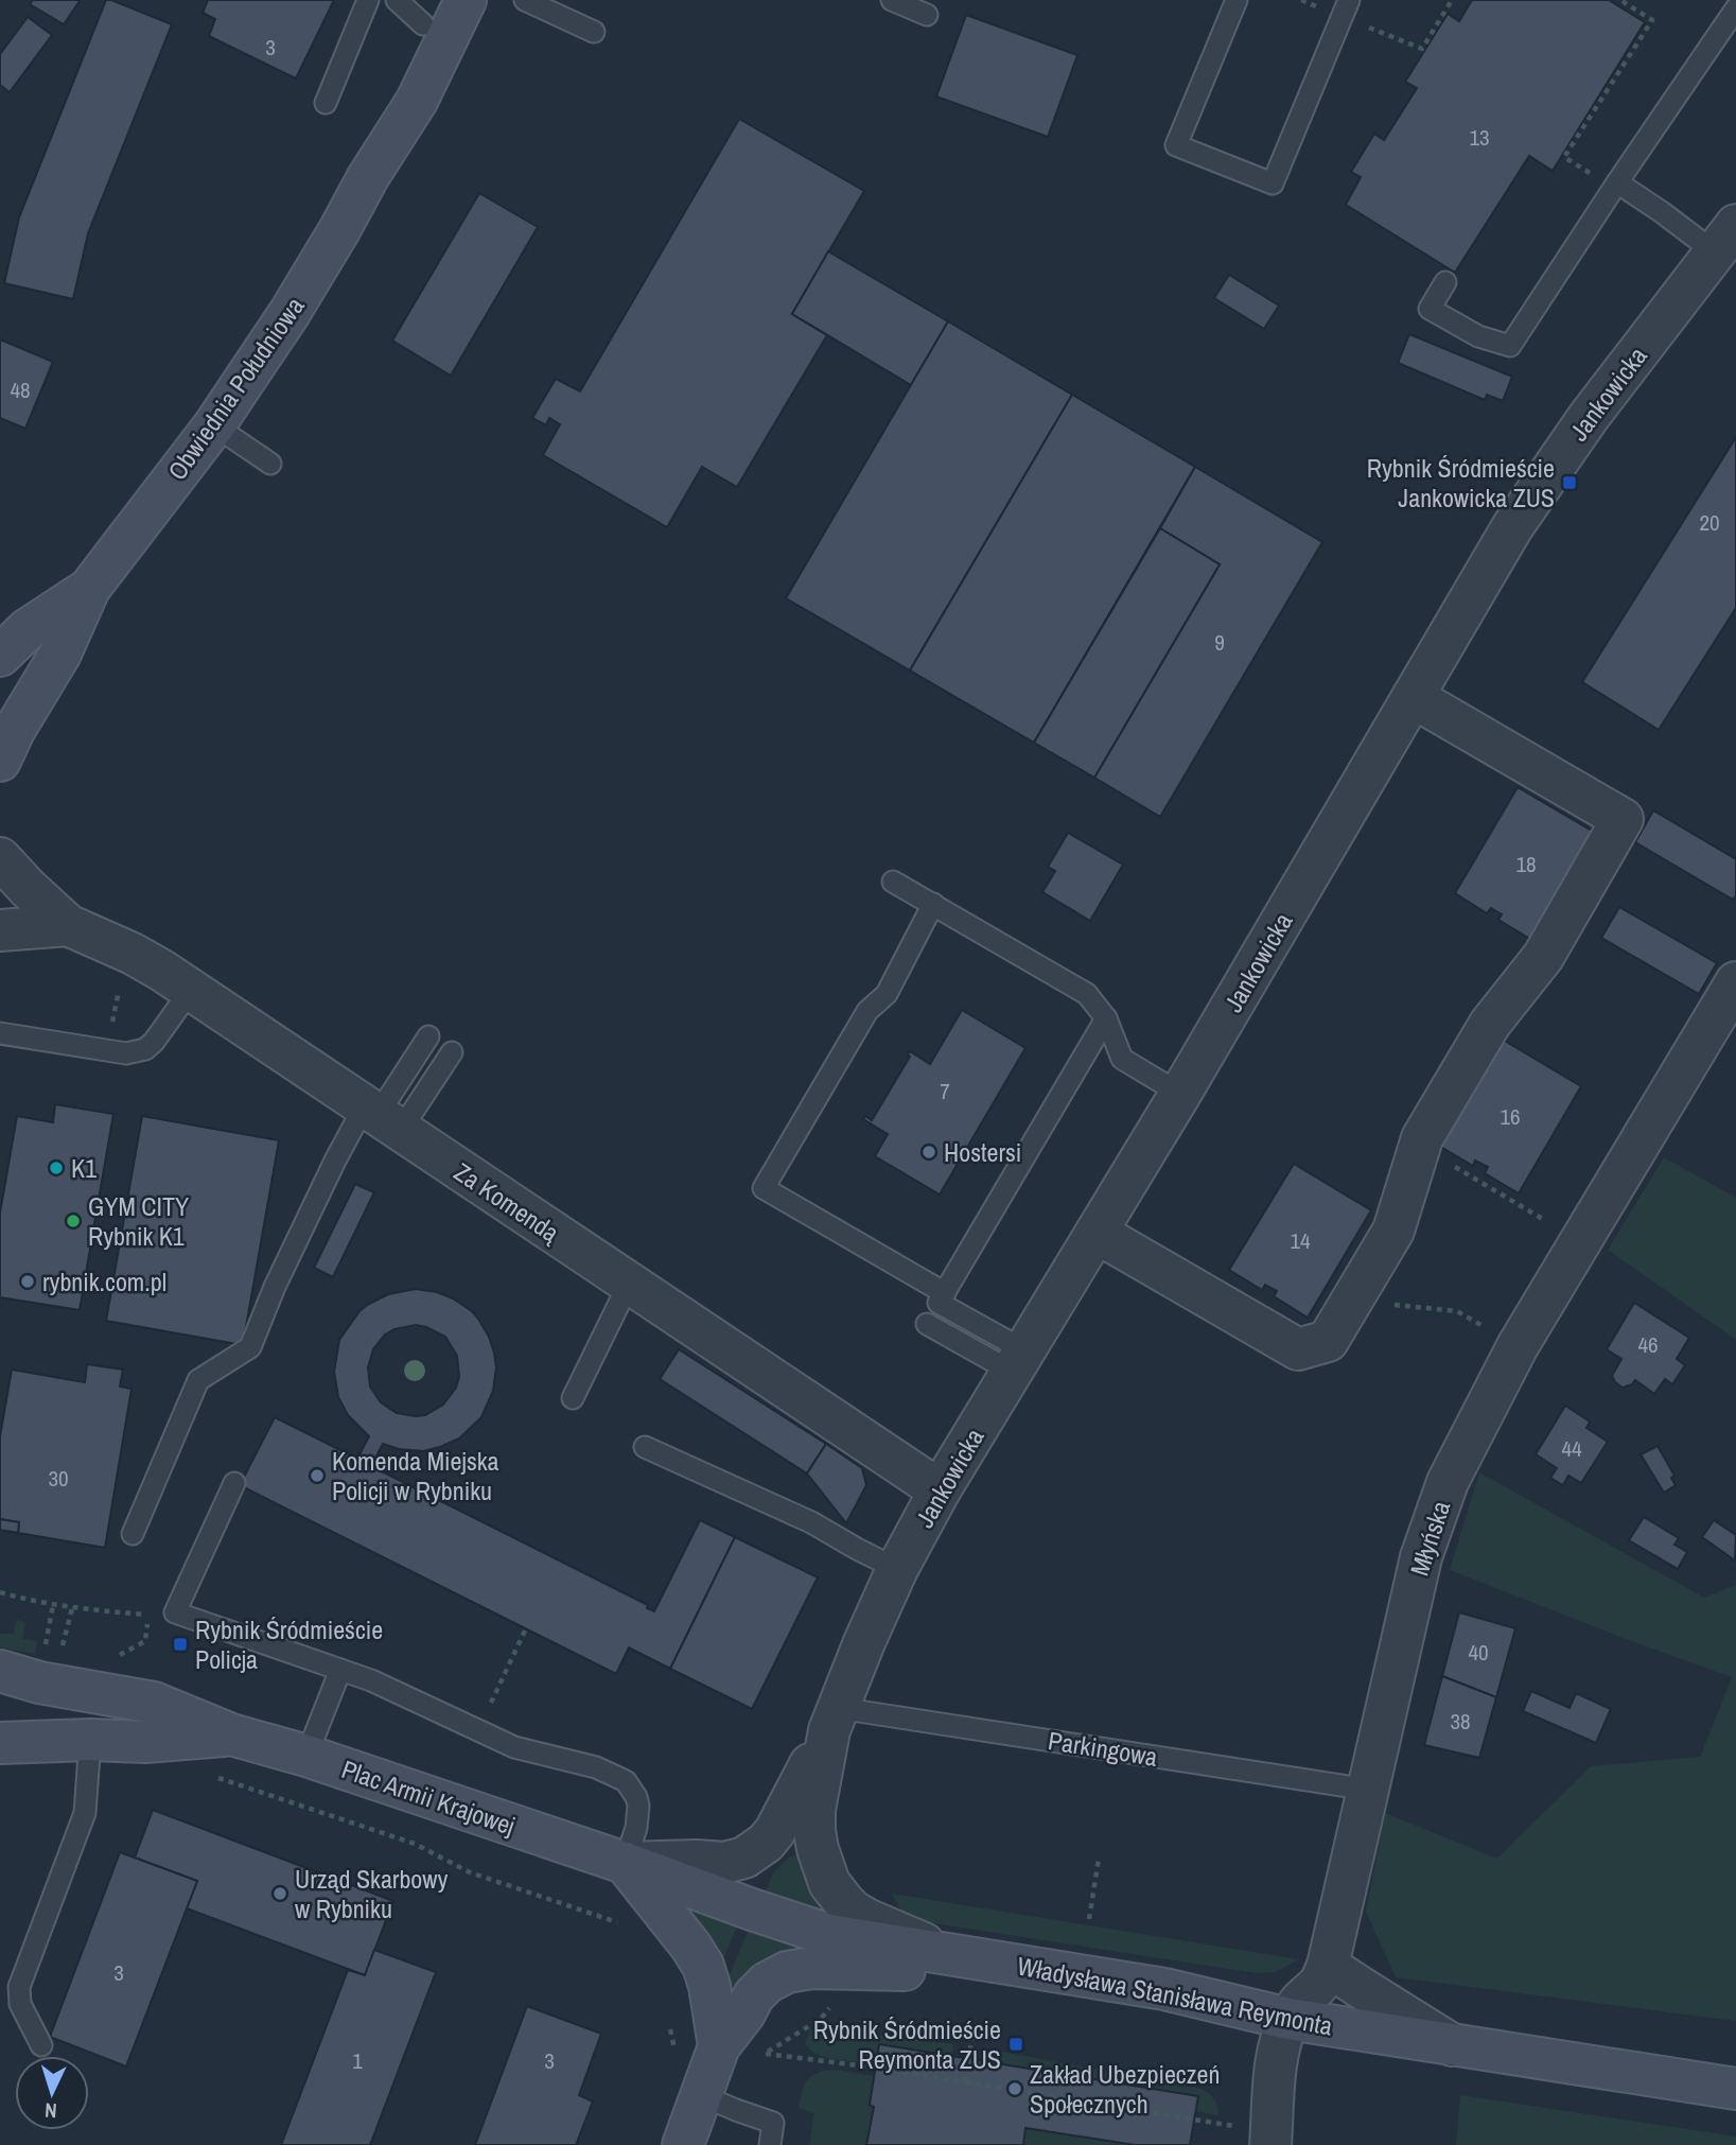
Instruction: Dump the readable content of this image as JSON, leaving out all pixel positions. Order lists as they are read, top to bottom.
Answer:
{
  "streets": {
    "street": [
      "Obwiednia Południowa",
      "Jankowicka",
      "Za Komendą",
      "Młyńska",
      "Plac Armii Krajowej",
      "Władysława Stanisława Reymonta"
    ],
    "lane": ["Parkingowa"]
  },
  "crossings": [
    ["Jankowicka", "Za Komendą"],
    ["Jankowicka", "Parkingowa"],
    ["Młyńska", "Parkingowa"],
    ["Młyńska", "Władysława Stanisława Reymonta"],
    ["Plac Armii Krajowej", "Władysława Stanisława Reymonta"]
  ],
  "places": {
    "transit": ["Rybnik Śródmieście Jankowicka ZUS", "Rybnik Śródmieście Policja", "Rybnik Śródmieście Reymonta ZUS"],
    "other": [
      "Hostersi",
      "K1",
      "GYM CITY Rybnik K1",
      "rybnik.com.pl",
      "Komenda Miejska Policji w Rybniku",
      "Urząd Skarbowy w Rybniku",
      "Zakład Ubezpieczeń Społecznych"
    ]
  },
  "house_numbers": [
    "3",
    "13",
    "48",
    "20",
    "9",
    "18",
    "7",
    "16",
    "14",
    "46",
    "44",
    "30",
    "40",
    "38",
    "3",
    "1",
    "3"
  ],
  "north": "bottom"
}
